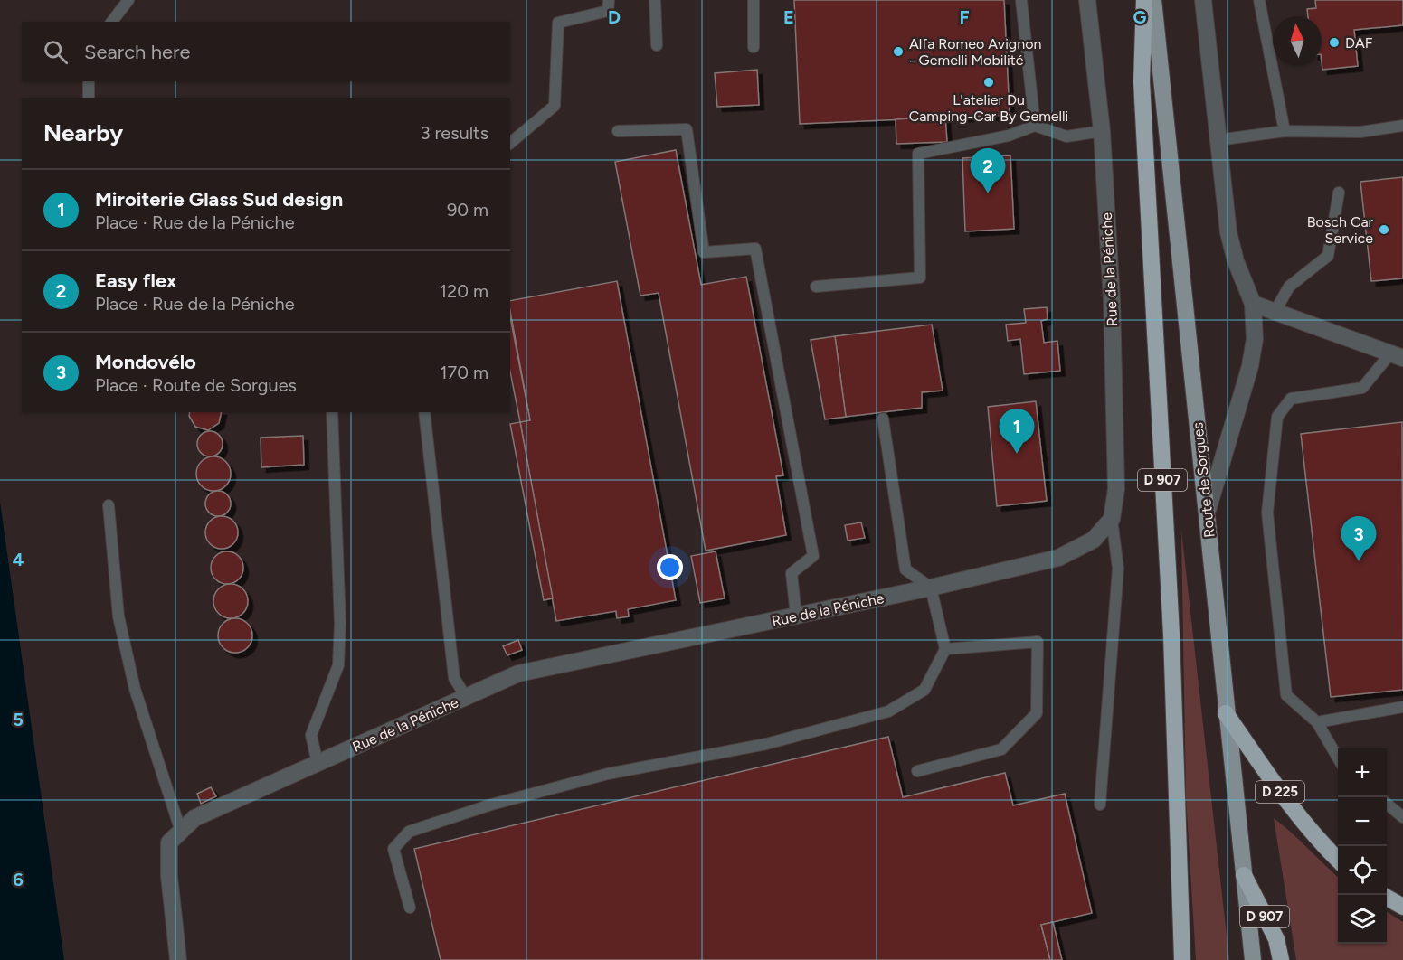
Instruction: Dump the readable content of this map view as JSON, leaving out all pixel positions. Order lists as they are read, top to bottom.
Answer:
{
  "streets": {
    "highway": ["D 907", "D 225"],
    "main road": ["Route de Sorgues"],
    "street": ["Rue de la Péniche"]
  },
  "crossings": [
    ["D 907", "Route de Sorgues"],
    ["Route de Sorgues", "D 225"]
  ],
  "places": [
    "DAF",
    "Alfa Romeo Avignon - Gemelli Mobilité",
    "L'atelier Du Camping-Car By Gemelli",
    "Bosch Car Service"
  ],
  "north": "top",
  "page": {
    "search": "Search here",
    "heading": ["Nearby", "3 results"],
    "pins": ["2", "1", "3"],
    "list": [
      {
        "mark": "1",
        "name": "Miroiterie Glass Sud design",
        "note": "Place · Rue de la Péniche",
        "value": "90 m"
      },
      {
        "mark": "2",
        "name": "Easy flex",
        "note": "Place · Rue de la Péniche",
        "value": "120 m"
      },
      {
        "mark": "3",
        "name": "Mondovélo",
        "note": "Place · Route de Sorgues",
        "value": "170 m"
      }
    ],
    "map_buttons": ["+", "−"]
  },
  "grid": {
    "columns": [
      "D",
      "E",
      "F",
      "G"
    ],
    "rows": ["4", "5", "6"]
  }
}
